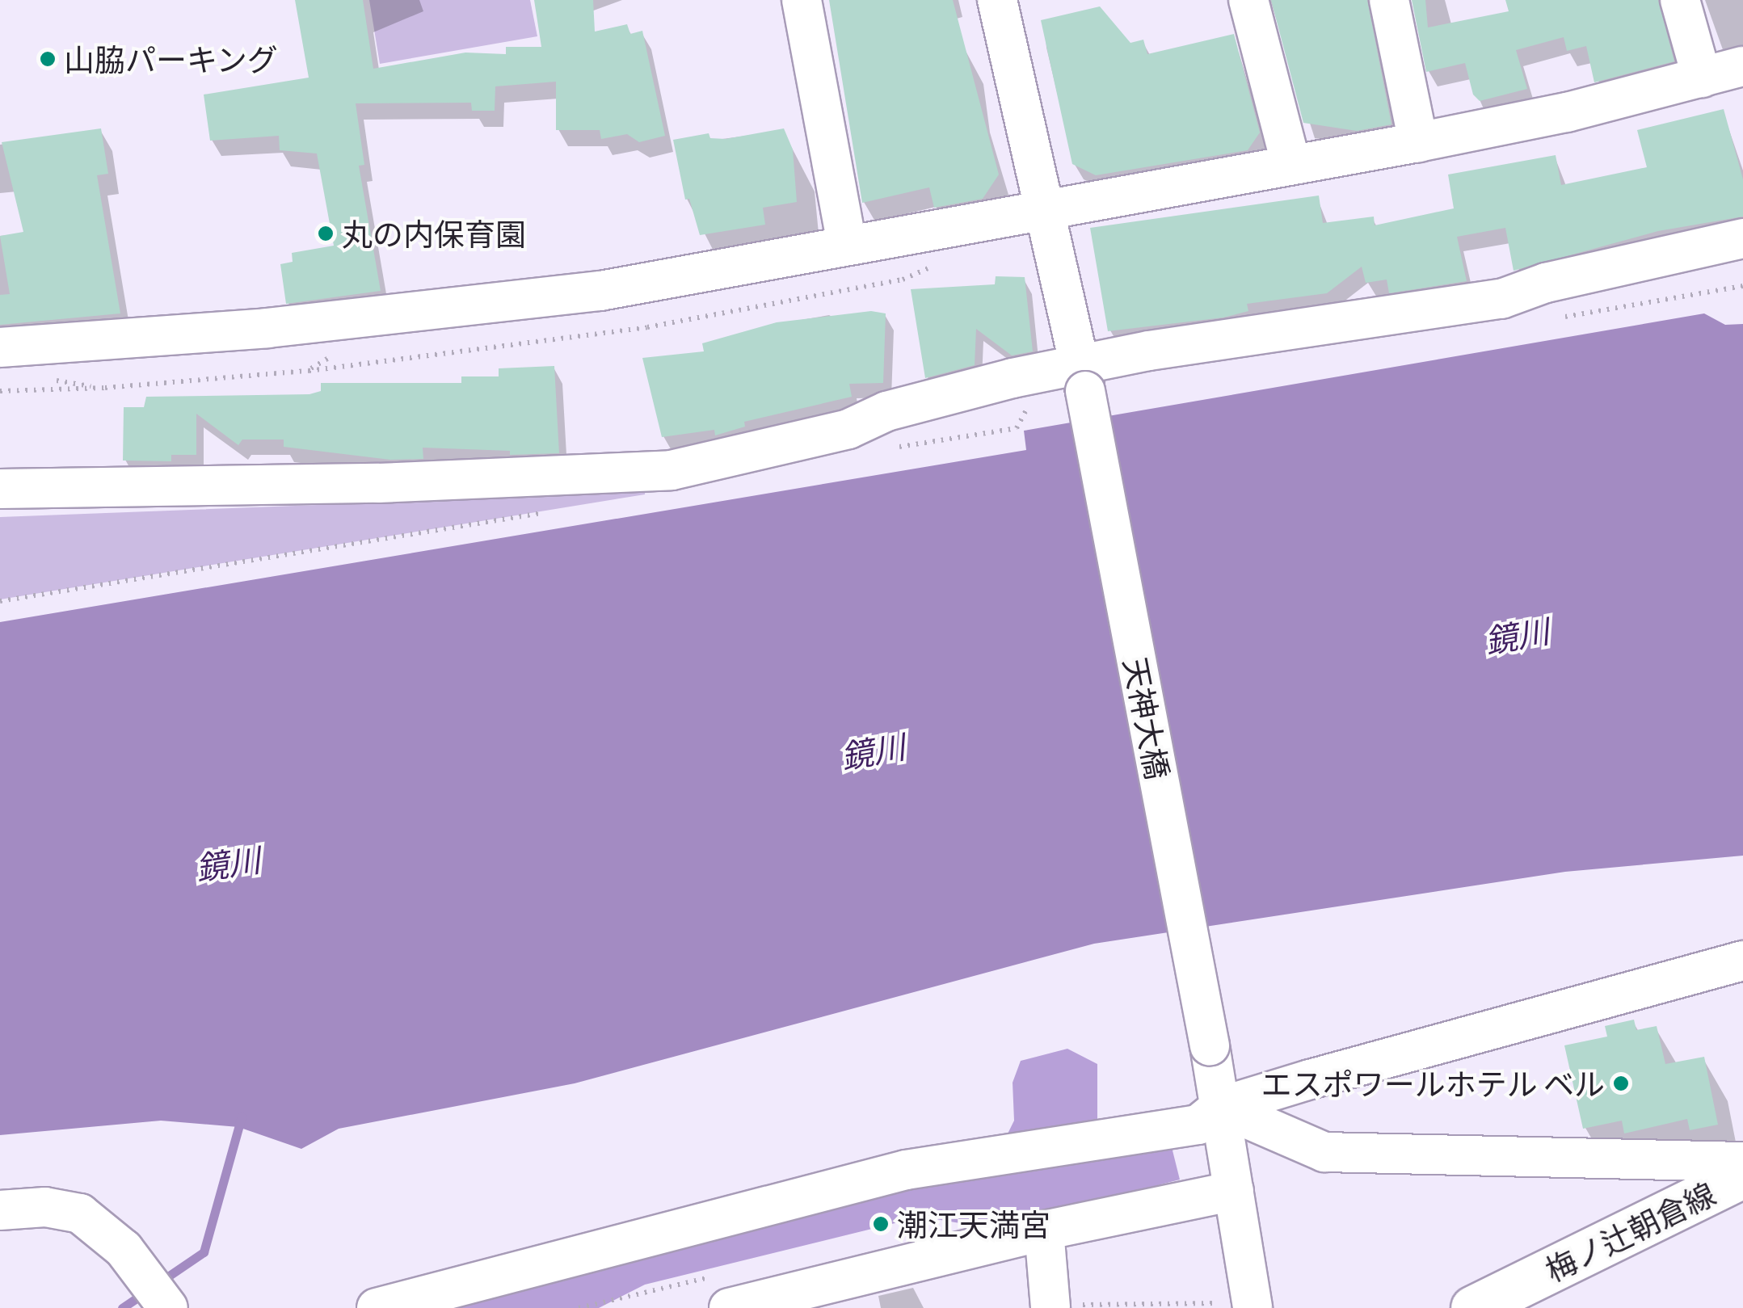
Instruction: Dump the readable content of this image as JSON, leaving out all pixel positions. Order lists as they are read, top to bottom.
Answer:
{
  "streets": {
    "main road": ["梅ノ辻朝倉線"],
    "street": ["天神大橋"]
  },
  "water": ["鏡川"],
  "places": [
    "山脇パーキング",
    "丸の内保育園",
    "エスポワールホテル ベル",
    "潮江天満宮"
  ]
}
